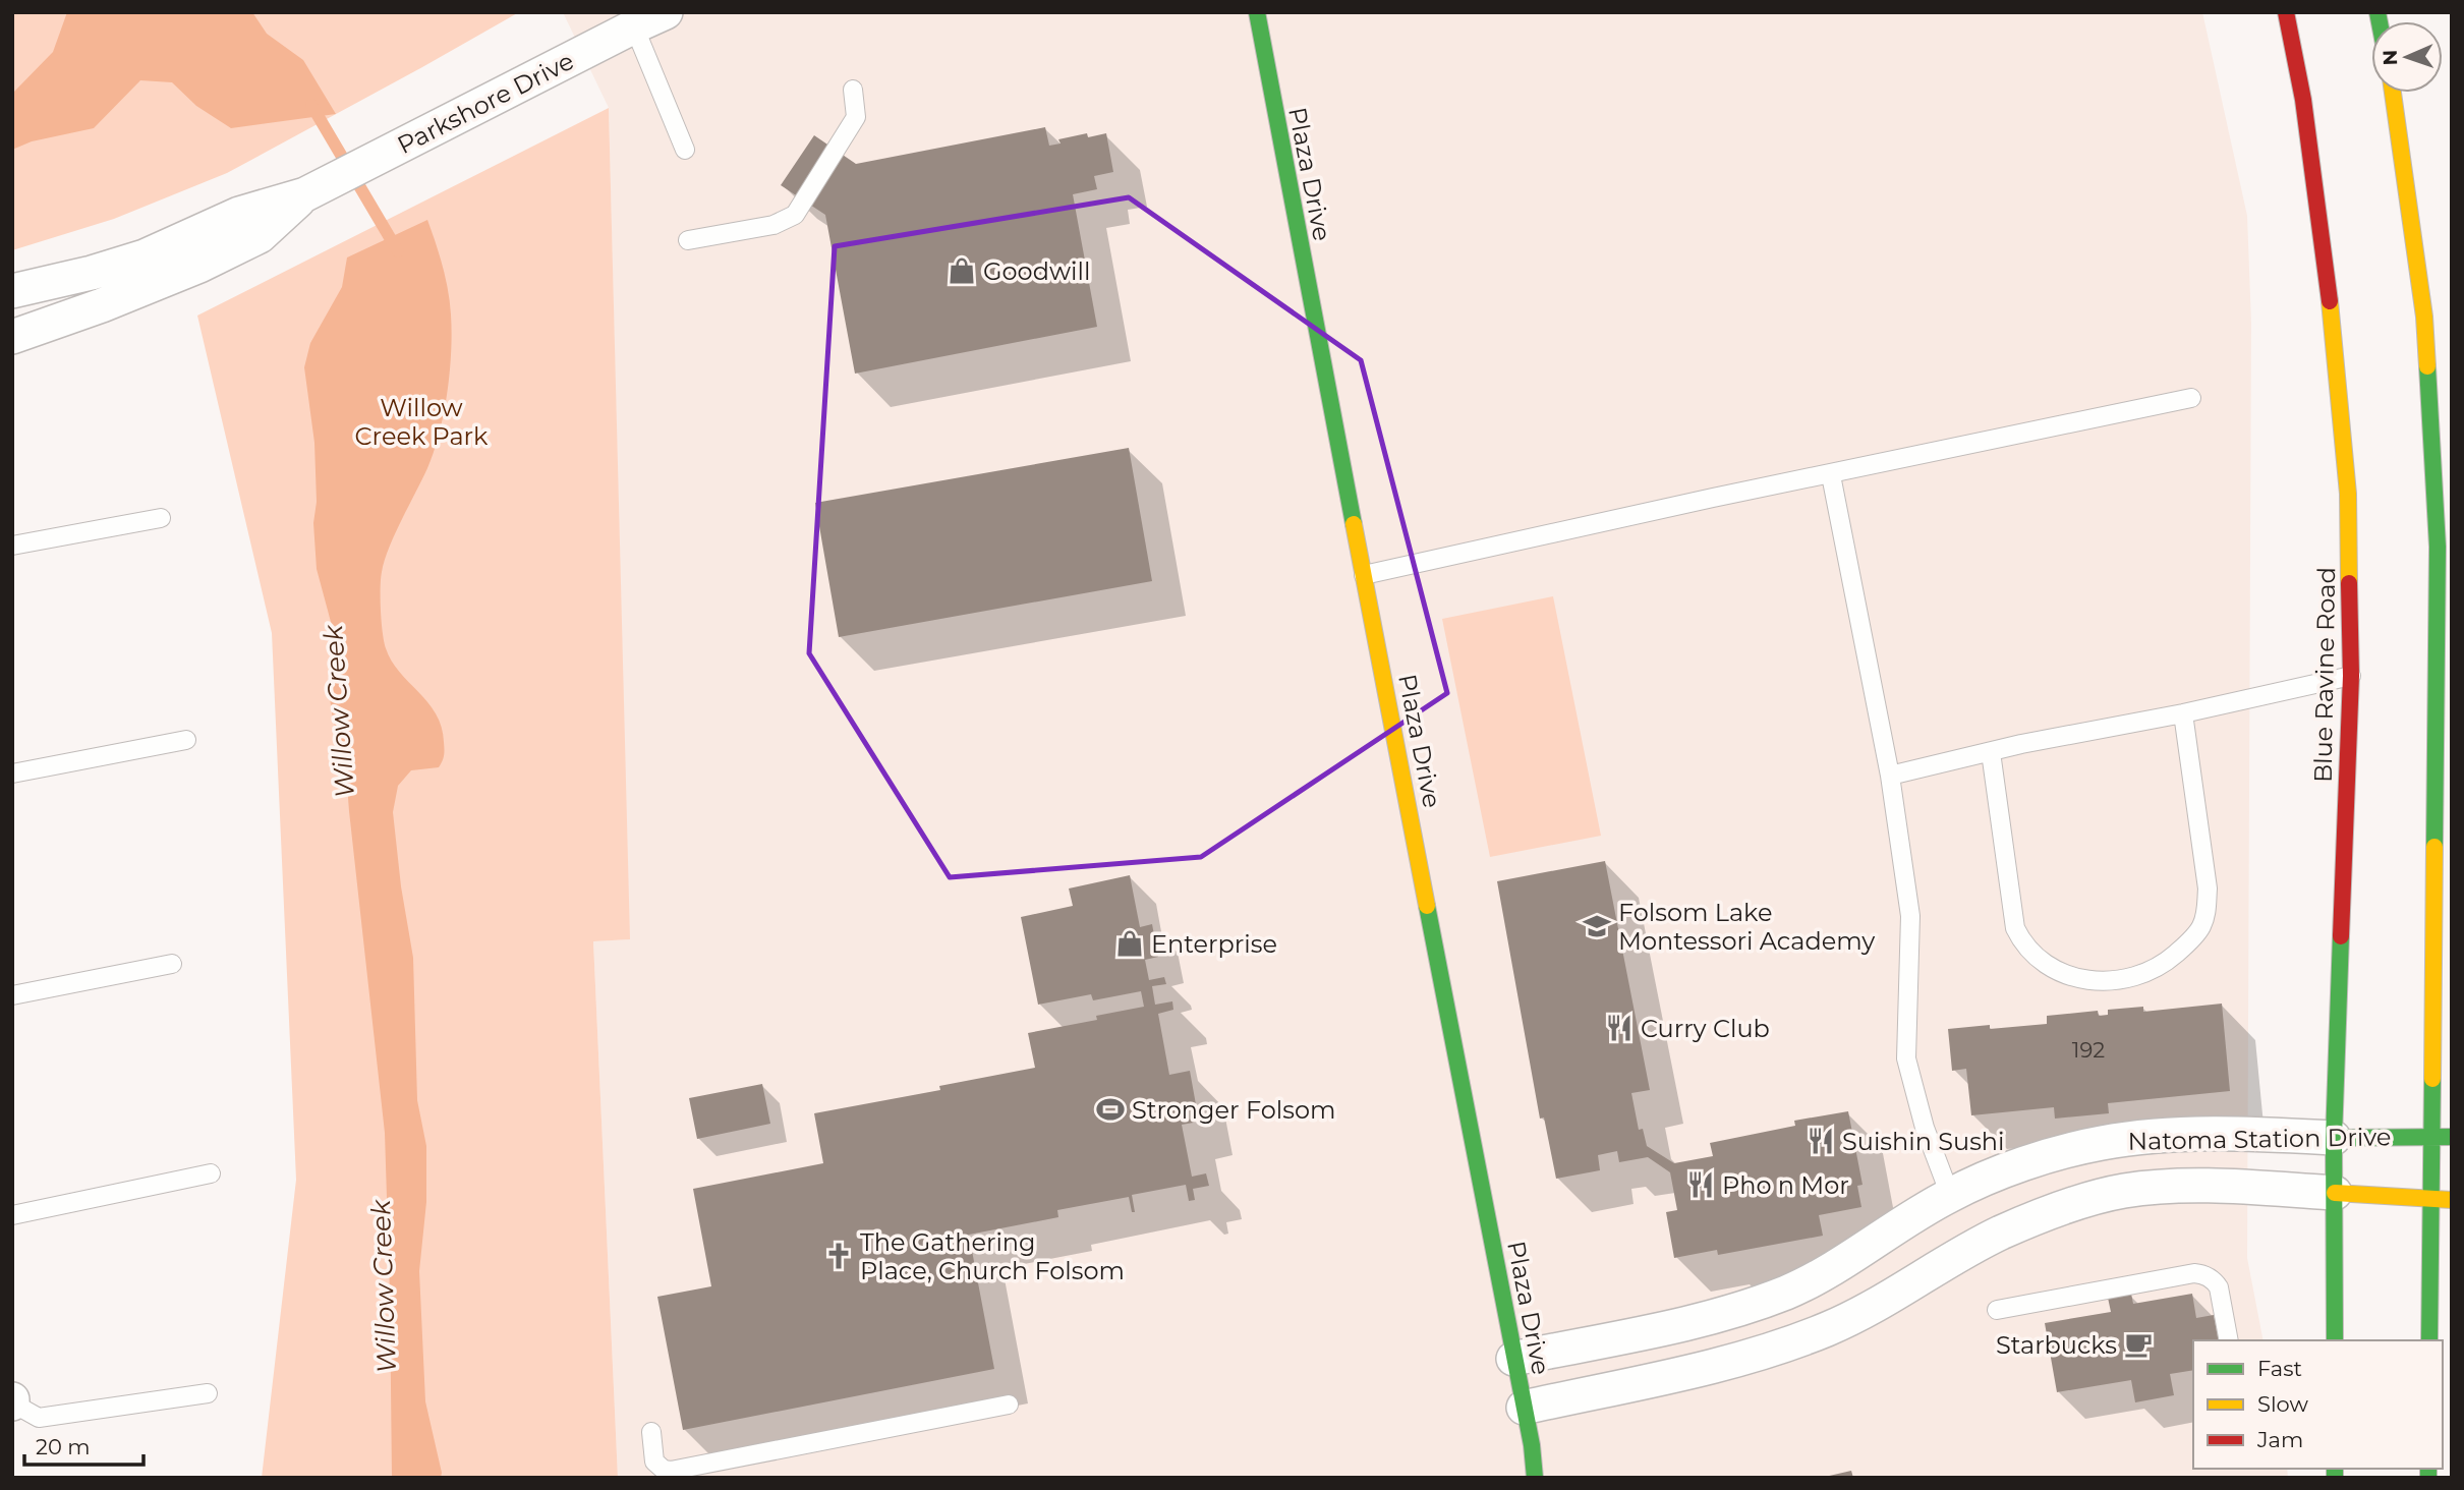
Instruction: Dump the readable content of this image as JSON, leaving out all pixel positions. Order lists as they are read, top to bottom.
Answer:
{
  "streets": {
    "main road": ["Plaza Drive", "Blue Ravine Road", "Natoma Station Drive"],
    "street": ["Parkshore Drive"]
  },
  "crossings": [
    ["Plaza Drive", "Natoma Station Drive"],
    ["Blue Ravine Road", "Natoma Station Drive"]
  ],
  "water": ["Willow Creek"],
  "parks": ["Willow Creek Park"],
  "places": {
    "shop": ["Goodwill", "Enterprise"],
    "school or university": ["Folsom Lake Montessori Academy"],
    "restaurant": ["Curry Club", "Suishin Sushi", "Pho n Mor"],
    "sports": ["Stronger Folsom"],
    "church": ["The Gathering Place, Church Folsom"],
    "cafe": ["Starbucks"]
  },
  "house_numbers": ["192"],
  "legend": ["Fast", "Slow", "Jam"],
  "scale_bar": "20 m",
  "north": "left"
}
